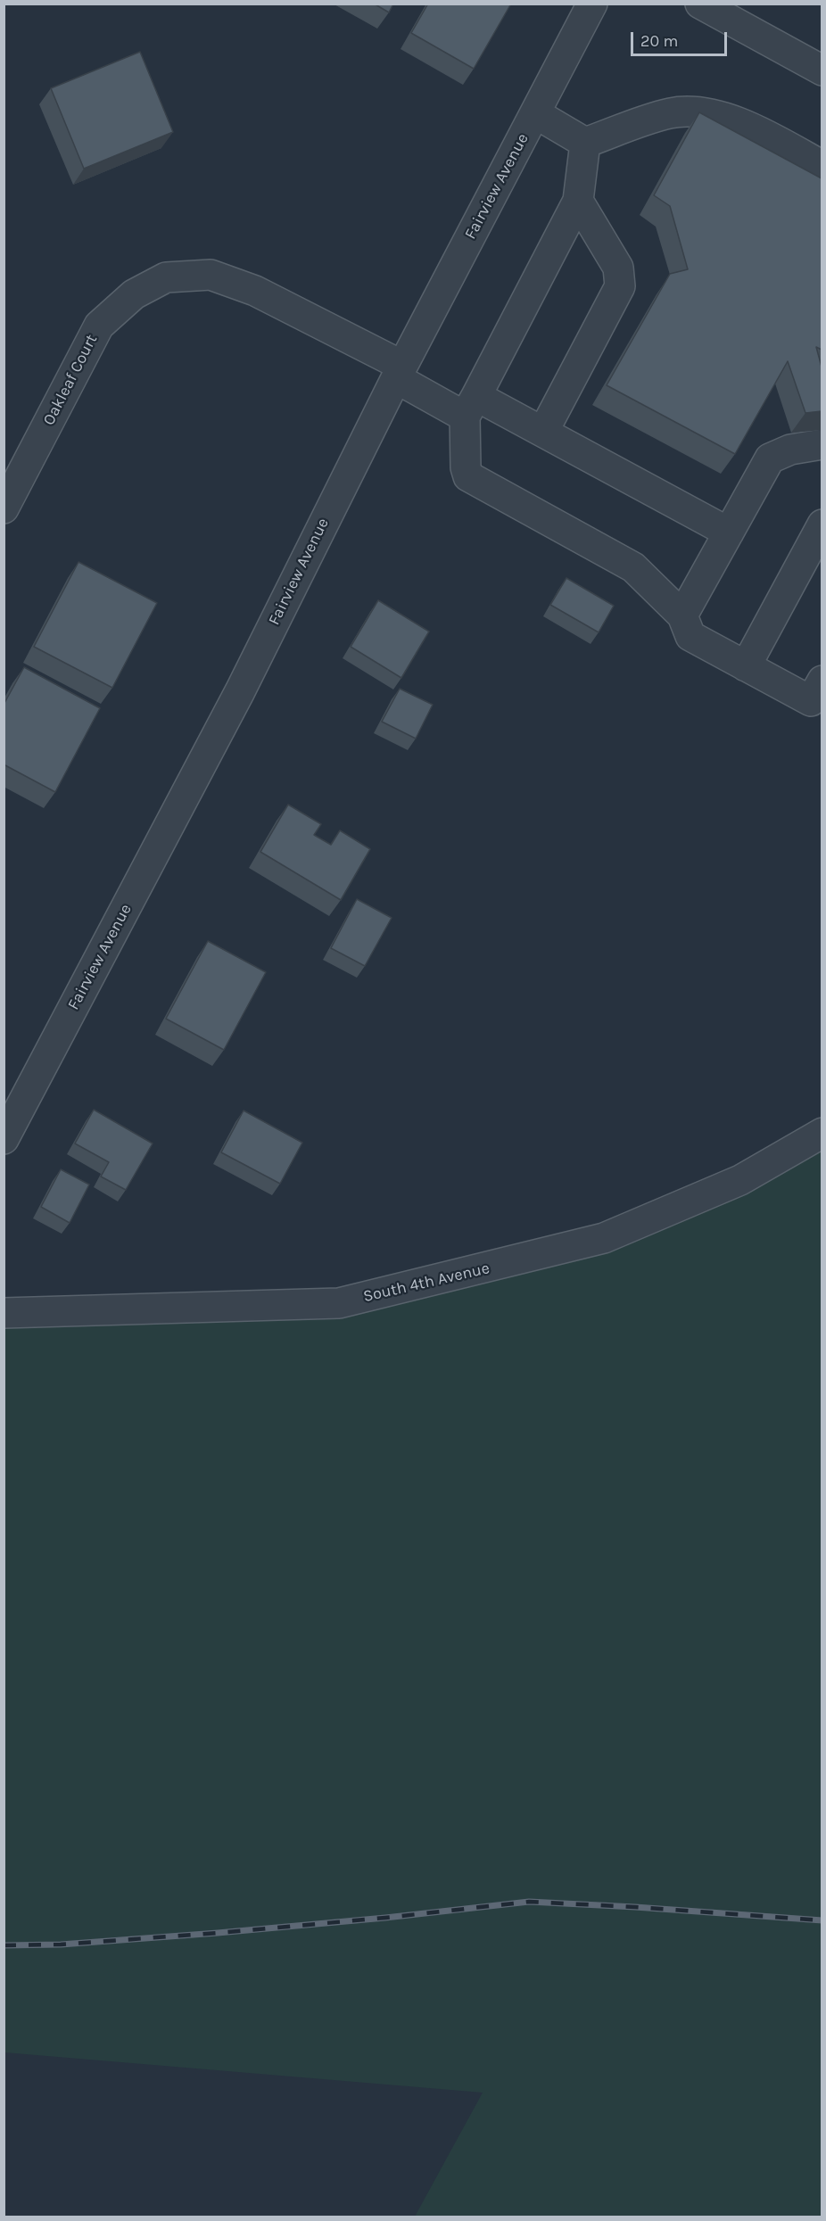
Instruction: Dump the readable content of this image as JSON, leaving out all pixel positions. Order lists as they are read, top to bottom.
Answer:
{
  "streets": {
    "street": ["Fairview Avenue", "Oakleaf Court", "South 4th Avenue"]
  },
  "crossings": [
    ["Fairview Avenue", "Oakleaf Court"]
  ],
  "scale_bar": "20 m"
}
